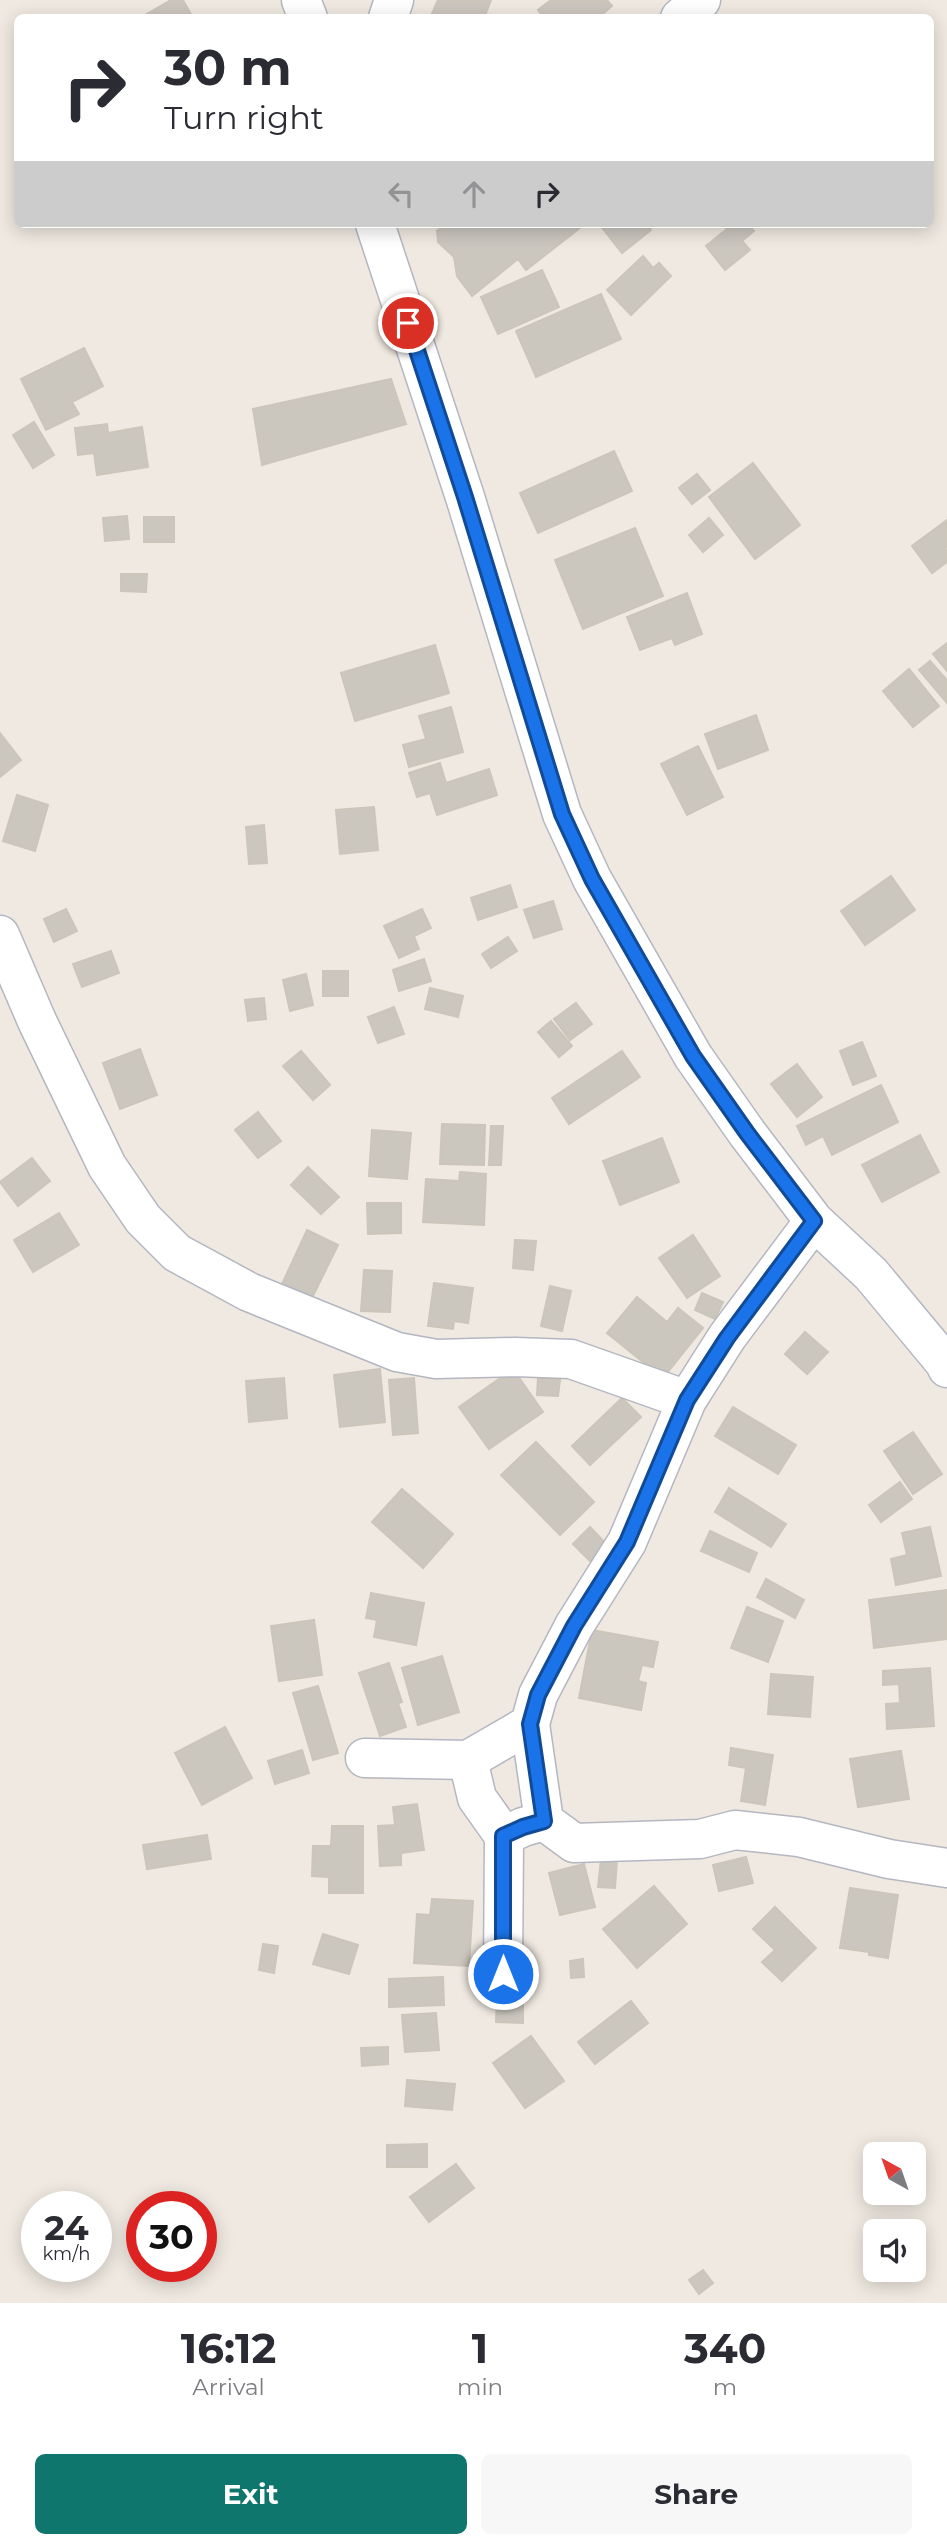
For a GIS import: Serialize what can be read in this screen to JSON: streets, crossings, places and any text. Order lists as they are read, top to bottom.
{
  "north": "top left",
  "page": {
    "turn": ["30 m", "Turn right"],
    "speed": "24 km/h",
    "limit": "30",
    "eta": [
      "16:12",
      "Arrival",
      "1",
      "min",
      "340",
      "m"
    ],
    "buttons": ["Exit", "Share"]
  }
}
